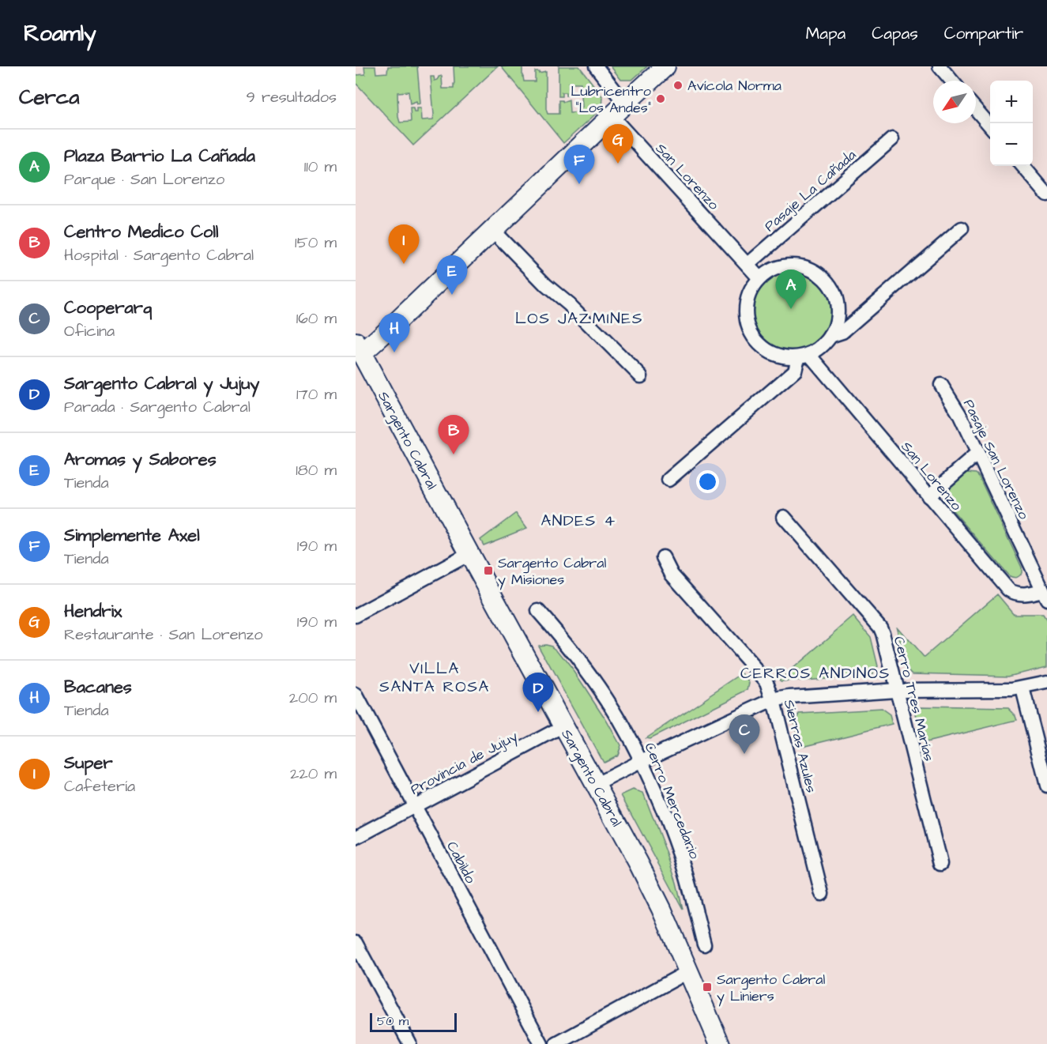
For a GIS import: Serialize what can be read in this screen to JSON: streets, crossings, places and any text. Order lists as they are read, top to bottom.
{
  "streets": {
    "main road": ["Sargento Cabral"],
    "street": [
      "San Lorenzo",
      "Pasaje La Cañada",
      "Pasaje San Lorenzo",
      "Cerro Tres Marías",
      "Sierras Azules",
      "Provincia de Jujuy",
      "Cerro Mercedario",
      "Cabildo"
    ]
  },
  "crossings": [
    ["San Lorenzo", "Pasaje La Cañada"],
    ["San Lorenzo", "Pasaje San Lorenzo"],
    ["Sargento Cabral", "Provincia de Jujuy"],
    ["Provincia de Jujuy", "Cabildo"]
  ],
  "districts": [
    "LOS JAZMINES",
    "ANDES 4",
    "VILLA SANTA ROSA",
    "CERROS ANDINOS"
  ],
  "places": {
    "other": ["Avícola Norma", "Lubricentro \"Los Andes\""],
    "transit": ["Sargento Cabral y Misiones", "Sargento Cabral y Liniers"]
  },
  "scale_bar": "50 m",
  "north": "bottom left",
  "page": {
    "header": "Roamly",
    "nav": ["Mapa", "Capas", "Compartir"],
    "heading": ["Cerca", "9 resultados"],
    "map_buttons": ["+", "−"],
    "pins": [
      "G",
      "F",
      "I",
      "E",
      "A",
      "H",
      "B",
      "D",
      "C"
    ],
    "list": [
      {
        "mark": "A",
        "name": "Plaza Barrio La Cañada",
        "note": "Parque · San Lorenzo",
        "value": "110 m"
      },
      {
        "mark": "B",
        "name": "Centro Medico Coll",
        "note": "Hospital · Sargento Cabral",
        "value": "150 m"
      },
      {
        "mark": "C",
        "name": "Cooperarq",
        "note": "Oficina",
        "value": "160 m"
      },
      {
        "mark": "D",
        "name": "Sargento Cabral y Jujuy",
        "note": "Parada · Sargento Cabral",
        "value": "170 m"
      },
      {
        "mark": "E",
        "name": "Aromas y Sabores",
        "note": "Tienda",
        "value": "180 m"
      },
      {
        "mark": "F",
        "name": "Simplemente Axel",
        "note": "Tienda",
        "value": "190 m"
      },
      {
        "mark": "G",
        "name": "Hendrix",
        "note": "Restaurante · San Lorenzo",
        "value": "190 m"
      },
      {
        "mark": "H",
        "name": "Bacanes",
        "note": "Tienda",
        "value": "200 m"
      },
      {
        "mark": "I",
        "name": "Super",
        "note": "Cafetería",
        "value": "220 m"
      }
    ],
    "scale": "50 m"
  }
}
